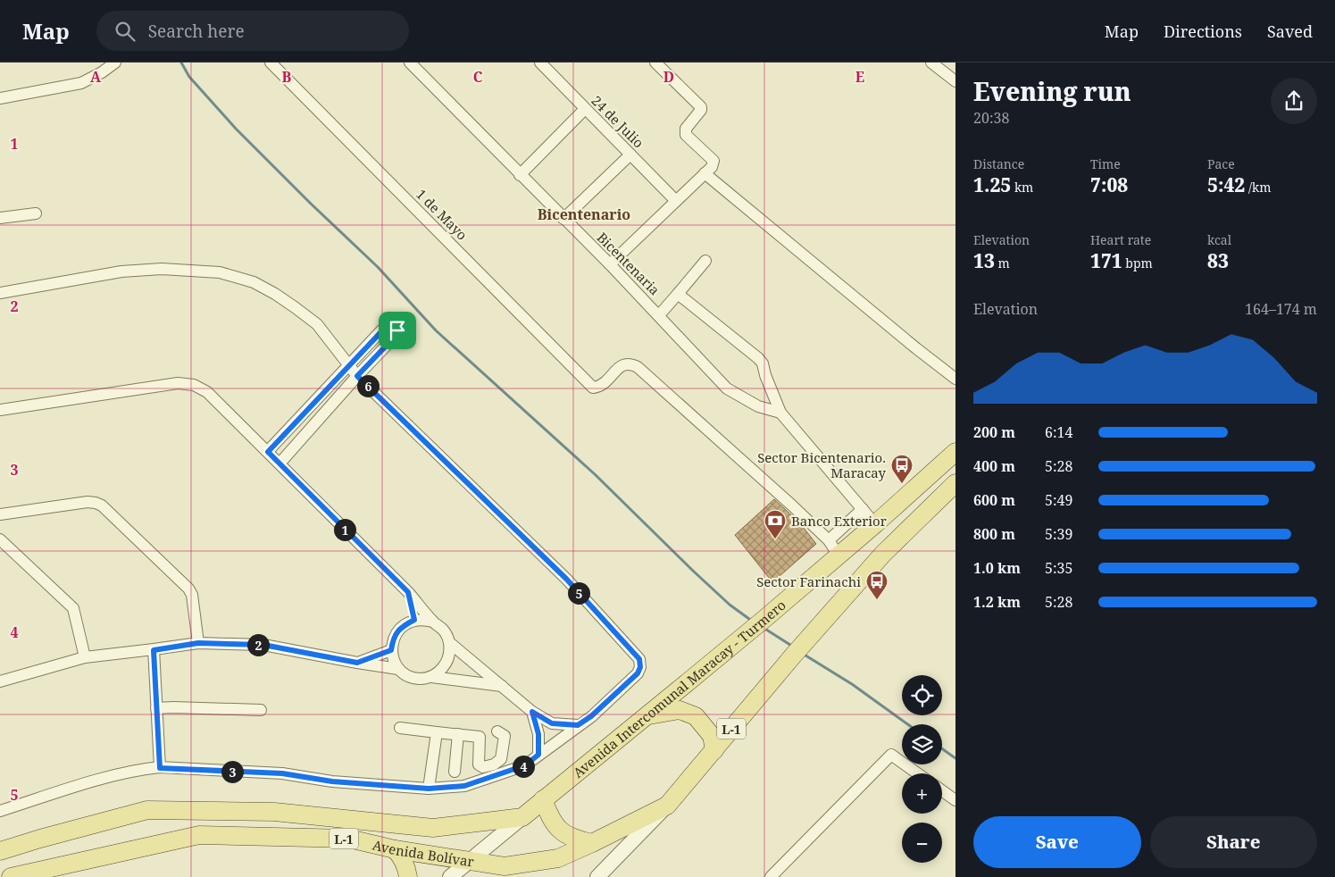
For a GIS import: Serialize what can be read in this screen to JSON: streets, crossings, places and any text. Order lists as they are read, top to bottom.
{
  "streets": {
    "main road": ["Avenida Intercomunal Maracay - Turmero", "L-1", "Avenida Bolívar"],
    "street": ["24 de Julio", "1 de Mayo", "Bicentenaria"]
  },
  "crossings": [
    ["1 de Mayo", "Avenida Intercomunal Maracay - Turmero"],
    ["Avenida Intercomunal Maracay - Turmero", "Avenida Bolívar"],
    ["L-1", "Avenida Bolívar"]
  ],
  "districts": ["Bicentenario"],
  "places": {
    "bus stop": ["Sector Bicentenario. Maracay", "Sector Farinachi"],
    "bank": ["Banco Exterior"]
  },
  "page": {
    "header": "Map",
    "search": "Search here",
    "nav": ["Map", "Directions", "Saved"],
    "heading": ["Evening run", "20:38"],
    "stats": [
      ["Distance", "1.25 km"],
      ["Time", "7:08"],
      ["Pace", "5:42 /km"],
      ["Elevation", "13 m"],
      ["Heart rate", "171 bpm"],
      ["kcal", "83"]
    ],
    "chart": ["Elevation", "164–174 m"],
    "pins": [
      "6",
      "1",
      "5",
      "2",
      "4",
      "3"
    ],
    "list": [
      {
        "name": "200 m",
        "note": "6:14"
      },
      {
        "name": "400 m",
        "note": "5:28"
      },
      {
        "name": "600 m",
        "note": "5:49"
      },
      {
        "name": "800 m",
        "note": "5:39"
      },
      {
        "name": "1.0 km",
        "note": "5:35"
      },
      {
        "name": "1.2 km",
        "note": "5:28"
      }
    ],
    "map_buttons": ["+", "−"],
    "buttons": ["Save", "Share"]
  },
  "grid": {
    "columns": [
      "A",
      "B",
      "C",
      "D",
      "E"
    ],
    "rows": [
      "1",
      "2",
      "3",
      "4",
      "5"
    ]
  }
}
